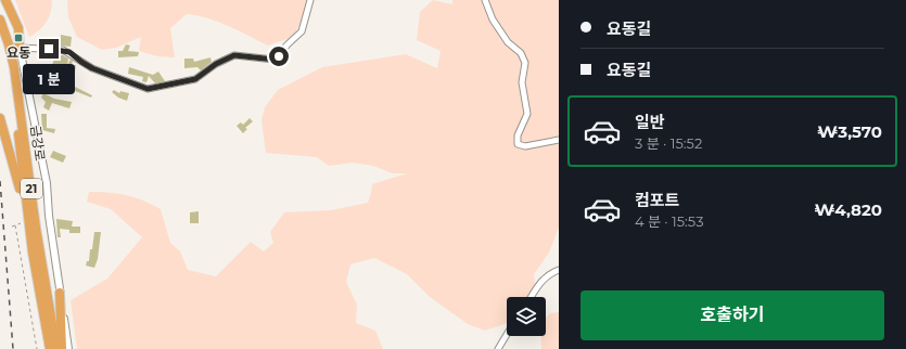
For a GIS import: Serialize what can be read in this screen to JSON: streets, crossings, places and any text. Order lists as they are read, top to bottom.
{
  "streets": {
    "highway": ["금강로", "21"]
  },
  "places": {
    "transit": ["요동"]
  },
  "page": {
    "banner": ["요동길", "요동길"],
    "bubble": "1 분",
    "list": [
      {
        "name": "일반",
        "note": "3 분 · 15:52",
        "value": "₩3,570"
      },
      {
        "name": "컴포트",
        "note": "4 분 · 15:53",
        "value": "₩4,820"
      }
    ],
    "buttons": "호출하기"
  }
}
